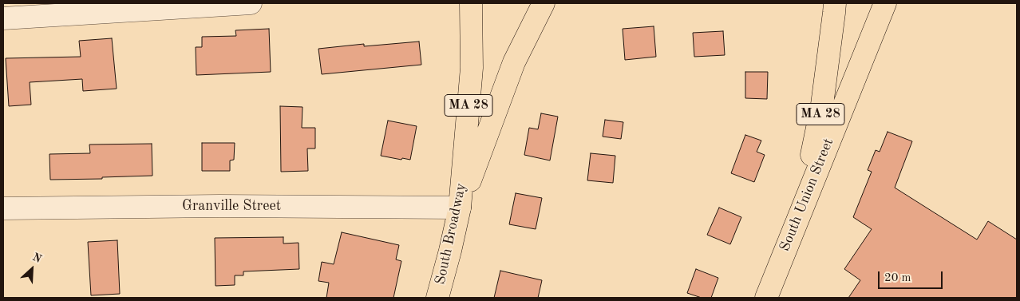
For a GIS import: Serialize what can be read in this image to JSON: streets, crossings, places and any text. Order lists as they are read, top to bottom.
{
  "streets": {
    "main road": ["MA 28", "South Union Street", "South Broadway"],
    "street": ["Granville Street"]
  },
  "crossings": [
    ["MA 28", "South Union Street"],
    ["Granville Street", "South Broadway"]
  ],
  "scale_bar": "20 m",
  "north": "top right"
}
